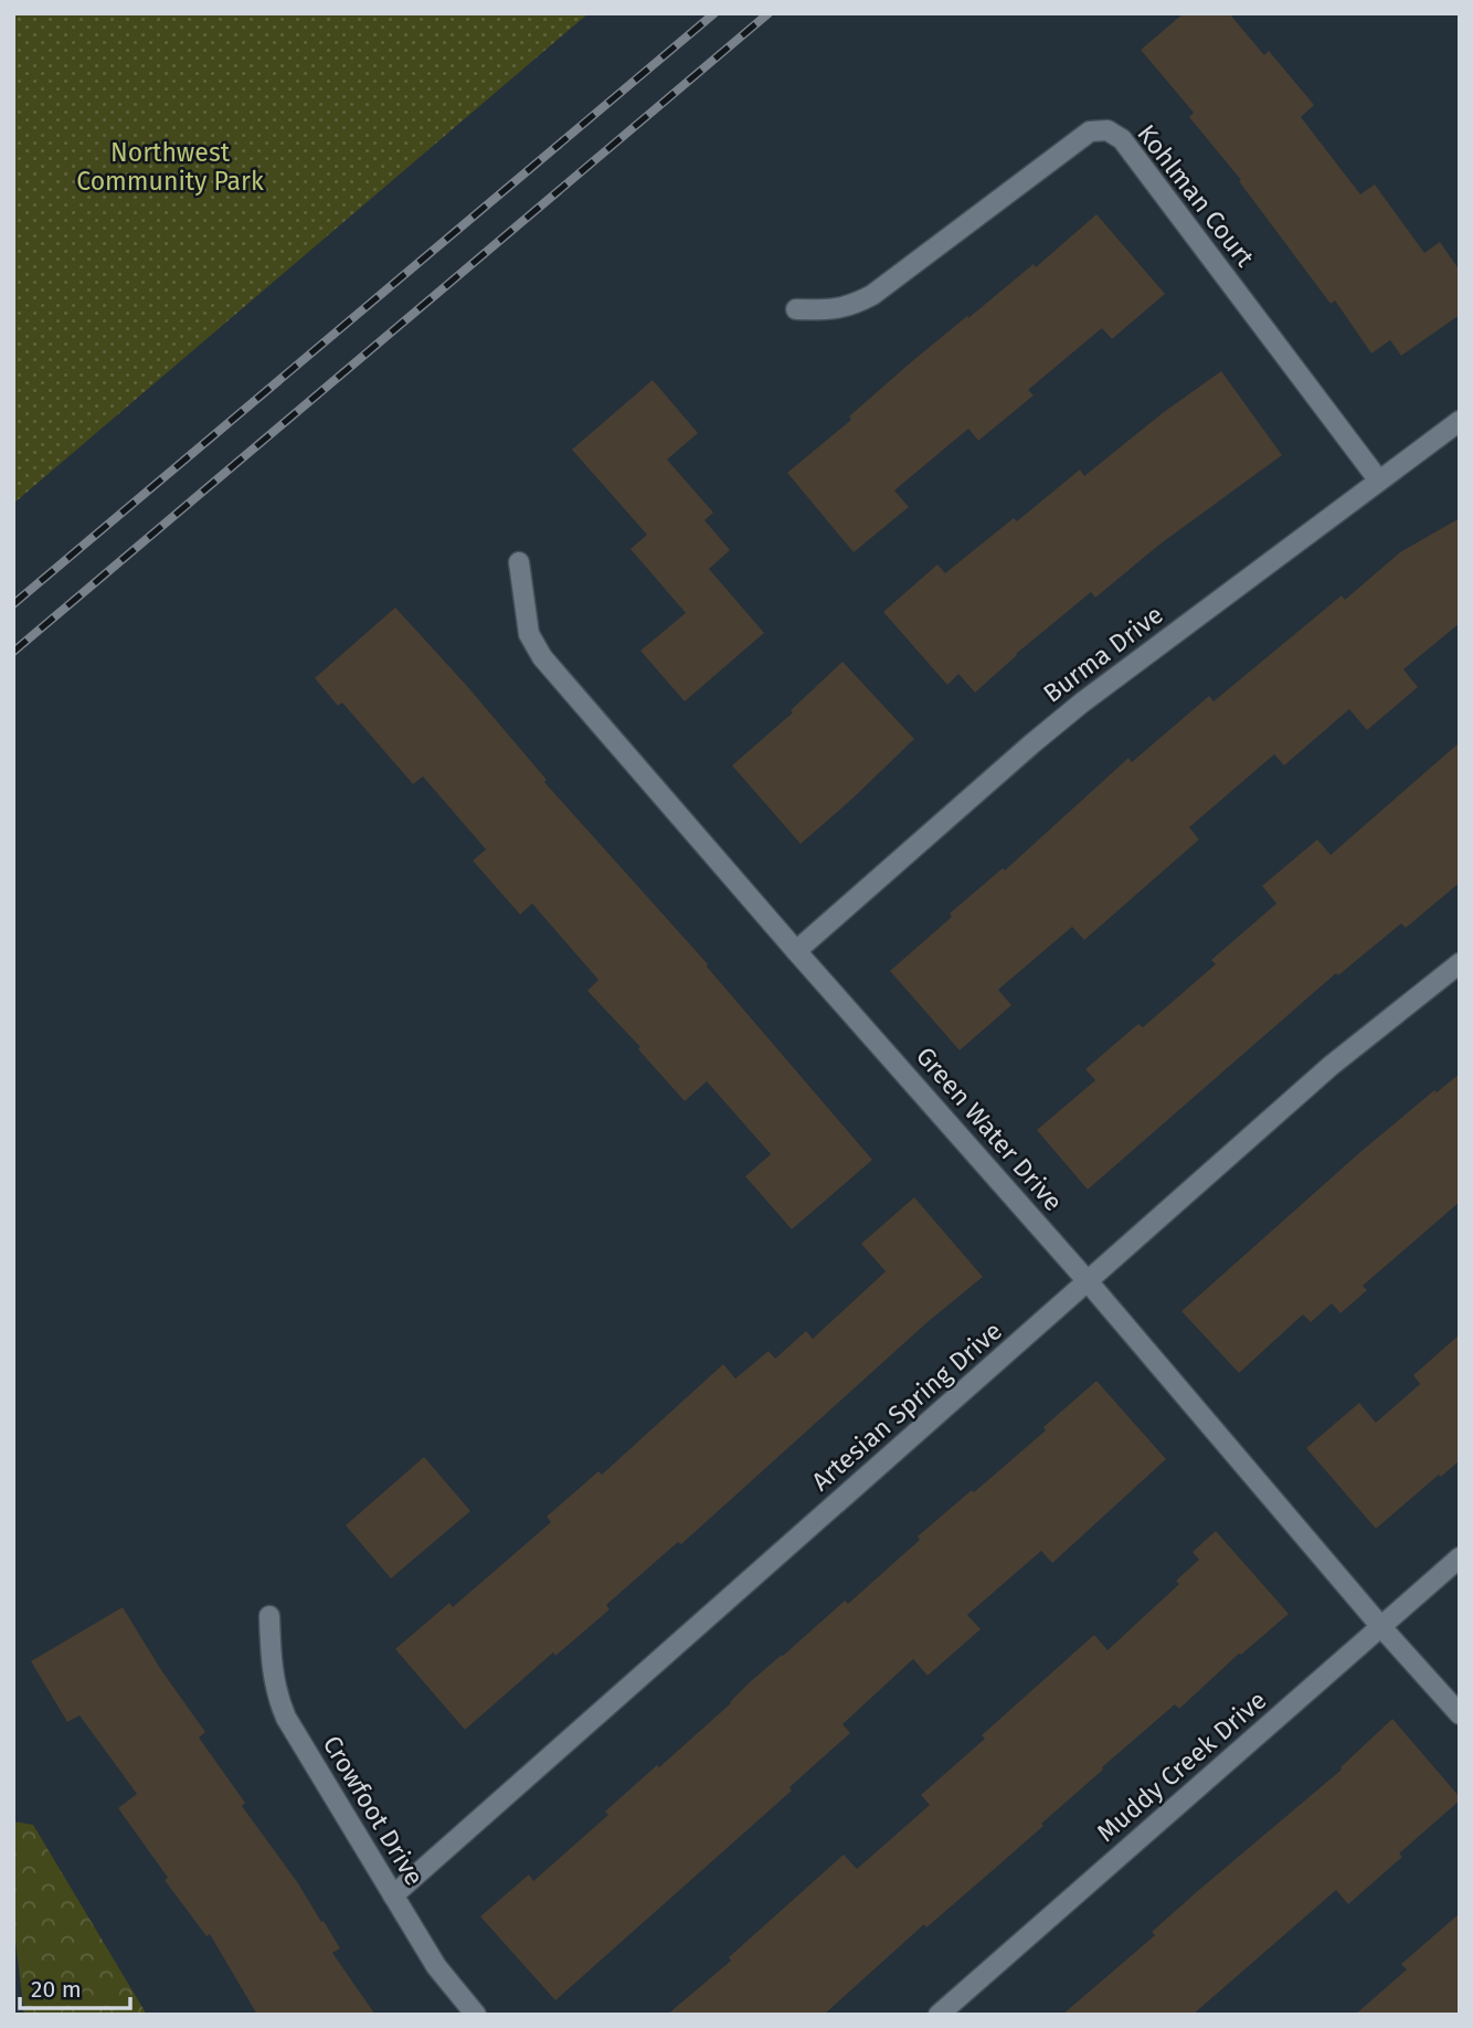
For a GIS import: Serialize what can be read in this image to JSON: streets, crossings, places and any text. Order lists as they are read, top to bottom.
{
  "streets": {
    "street": [
      "Kohlman Court",
      "Burma Drive",
      "Green Water Drive",
      "Artesian Spring Drive",
      "Muddy Creek Drive",
      "Crowfoot Drive"
    ]
  },
  "crossings": [
    ["Kohlman Court", "Burma Drive"],
    ["Burma Drive", "Green Water Drive"],
    ["Green Water Drive", "Artesian Spring Drive"],
    ["Green Water Drive", "Muddy Creek Drive"],
    ["Artesian Spring Drive", "Crowfoot Drive"]
  ],
  "parks": ["Northwest Community Park"],
  "scale_bar": "20 m"
}
